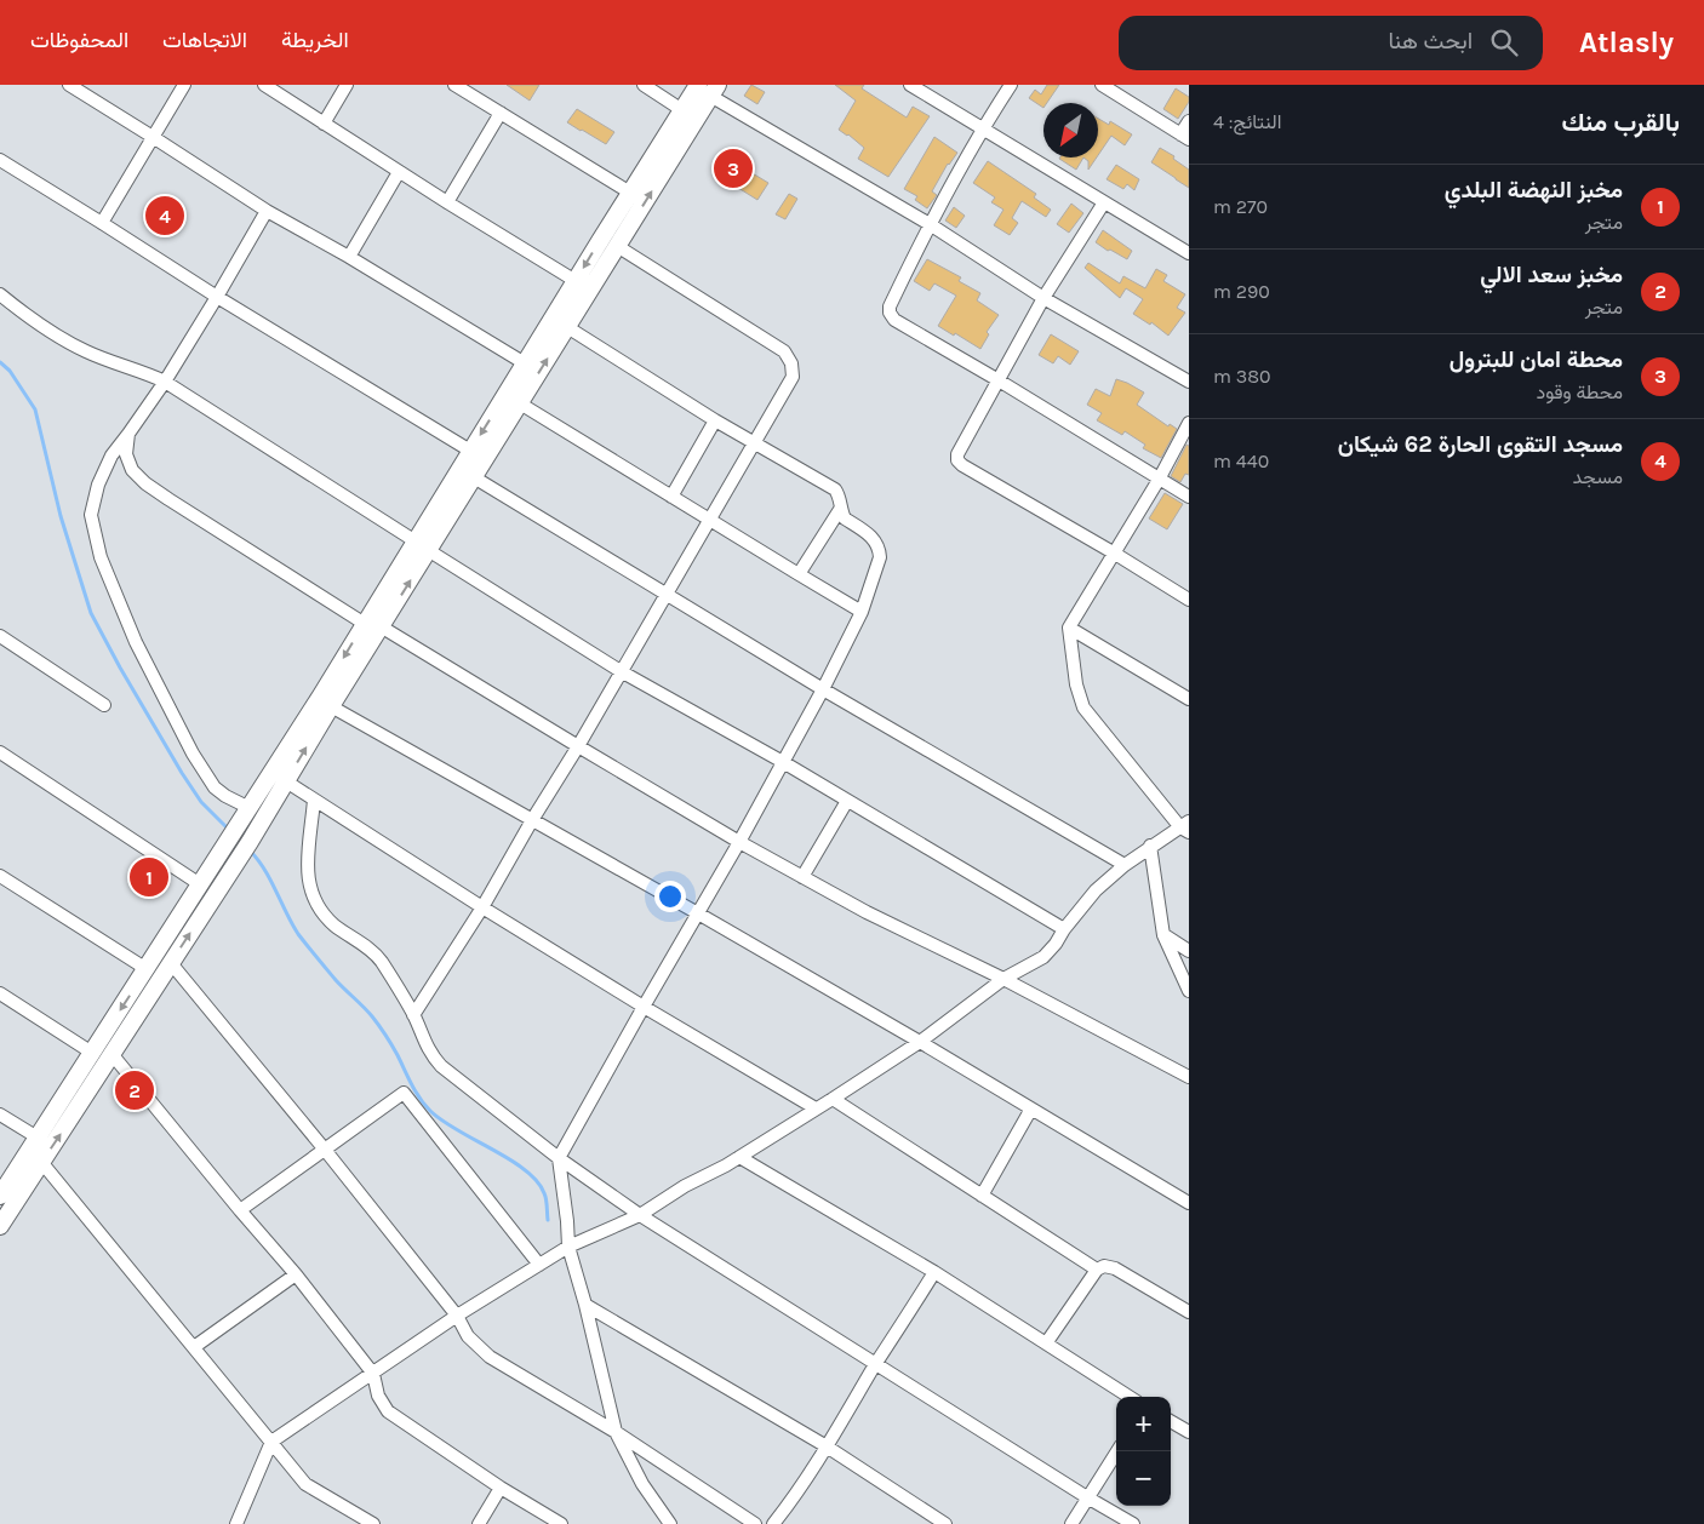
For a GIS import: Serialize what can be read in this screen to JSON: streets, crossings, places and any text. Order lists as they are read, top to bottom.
{
  "north": "bottom left",
  "page": {
    "header": "Atlasly",
    "search": "ابحث هنا",
    "nav": ["الخريطة", "الاتجاهات", "المحفوظات"],
    "heading": ["بالقرب منك", "النتائج: 4"],
    "pins": [
      "3",
      "4",
      "1",
      "2"
    ],
    "list": [
      {
        "mark": "1",
        "name": "مخبز النهضة البلدي",
        "note": "متجر",
        "value": "270 m"
      },
      {
        "mark": "2",
        "name": "مخبز سعد الالي",
        "note": "متجر",
        "value": "290 m"
      },
      {
        "mark": "3",
        "name": "محطة امان للبترول",
        "note": "محطة وقود",
        "value": "380 m"
      },
      {
        "mark": "4",
        "name": "مسجد التقوى الحارة 62 شيكان",
        "note": "مسجد",
        "value": "440 m"
      }
    ],
    "map_buttons": ["+", "−"]
  }
}
